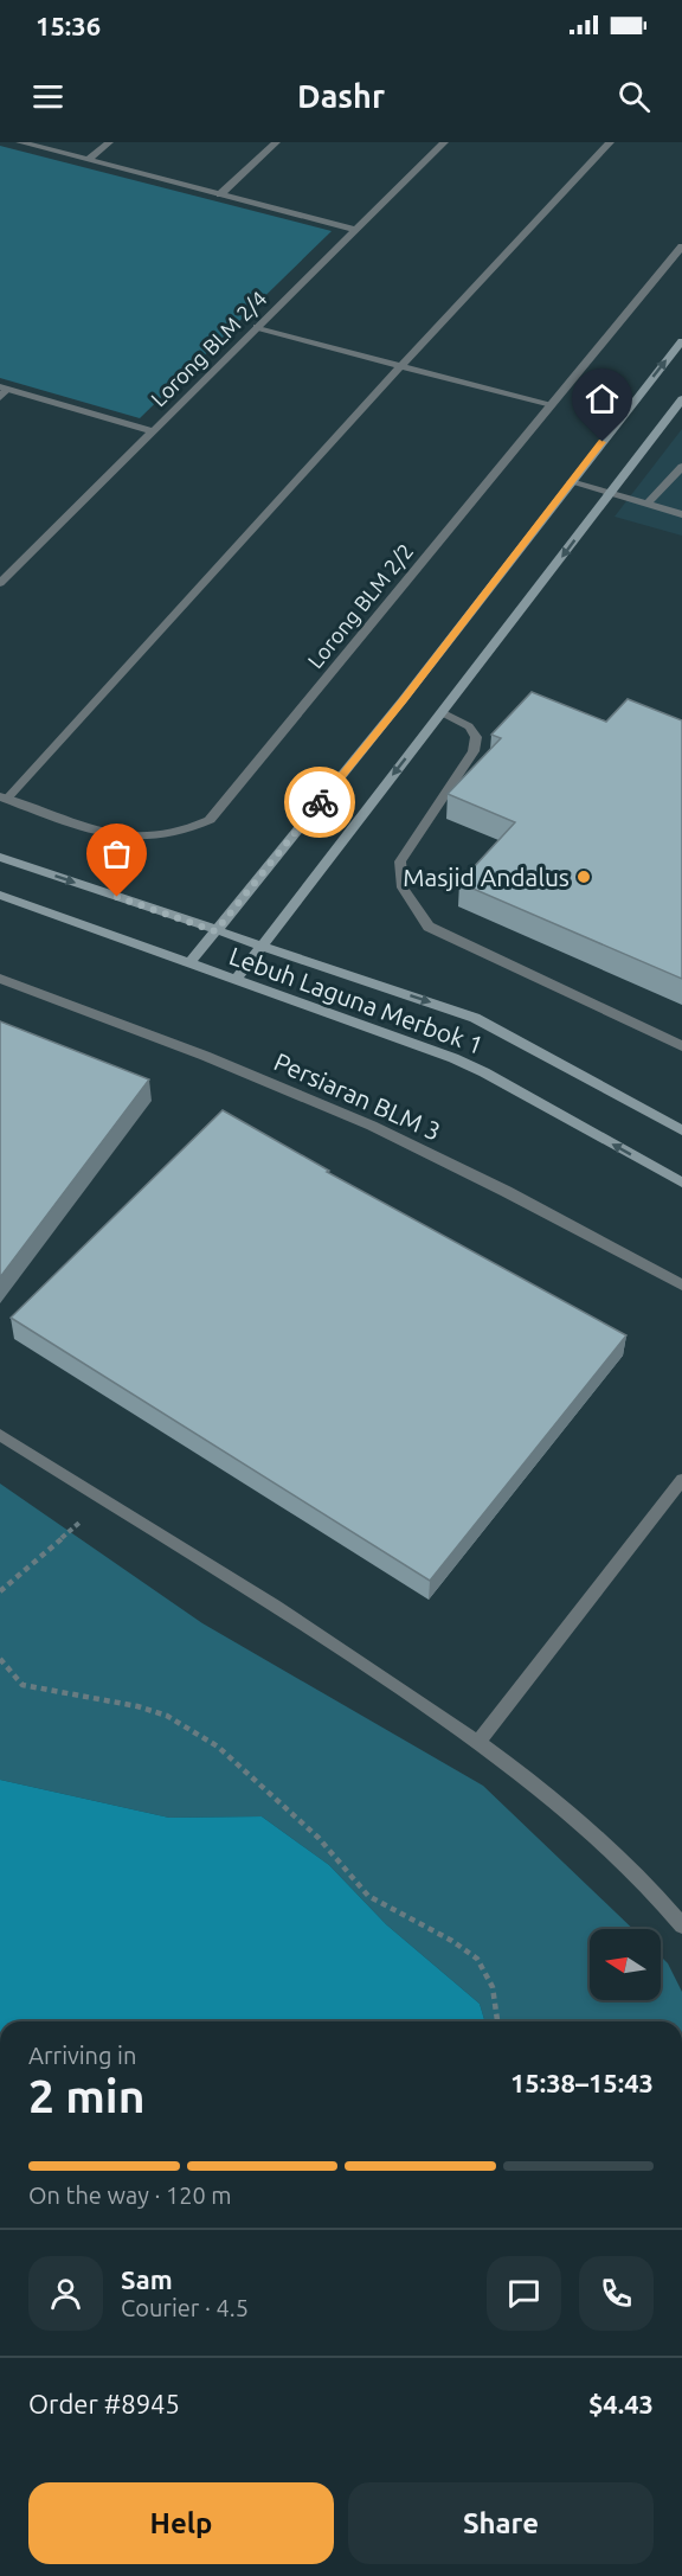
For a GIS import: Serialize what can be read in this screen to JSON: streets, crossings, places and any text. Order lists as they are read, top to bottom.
{
  "streets": {
    "street": [
      "Lorong BLM 2/4",
      "Lorong BLM 2/2",
      "Lebuh Laguna Merbok 1",
      "Persiaran BLM 3"
    ]
  },
  "places": ["Masjid Andalus"],
  "north": "left",
  "page": {
    "status": "15:36",
    "header": "Dashr",
    "heading": ["2 min", "Arriving in", "15:38–15:43"],
    "panel": [
      "Sam",
      "Courier · 4.5",
      "Order #8945",
      "$4.43"
    ],
    "bar": "On the way · 120 m",
    "buttons": ["Help", "Share"]
  }
}
